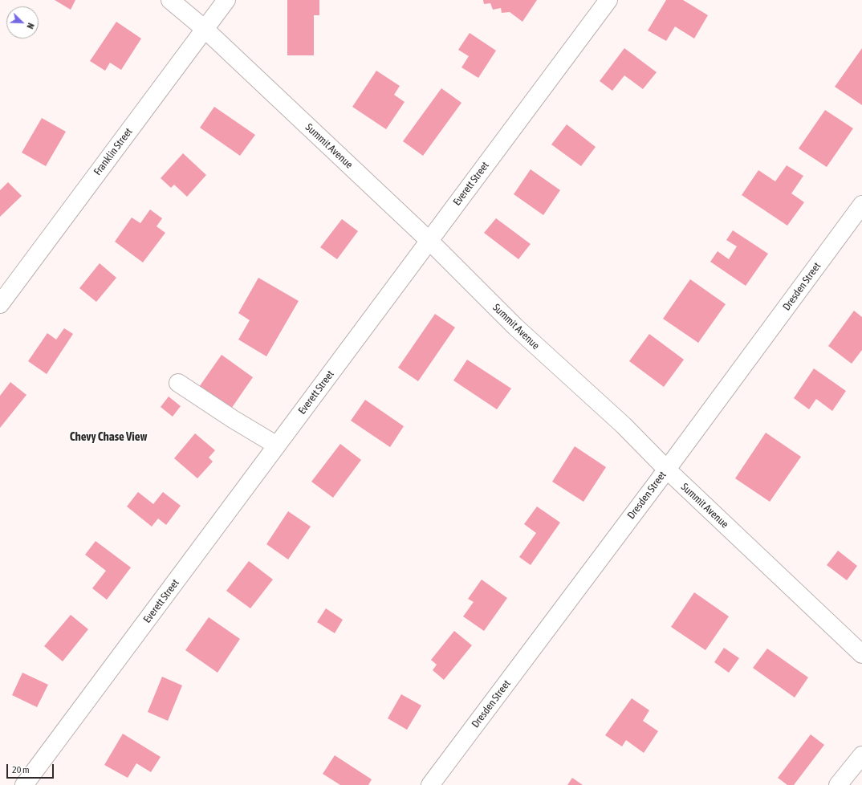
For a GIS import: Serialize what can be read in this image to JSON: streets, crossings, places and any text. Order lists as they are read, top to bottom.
{
  "streets": {
    "street": [
      "Summit Avenue",
      "Franklin Street",
      "Everett Street",
      "Dresden Street"
    ]
  },
  "crossings": [
    ["Summit Avenue", "Franklin Street"],
    ["Summit Avenue", "Everett Street"],
    ["Summit Avenue", "Dresden Street"]
  ],
  "districts": ["Chevy Chase View"],
  "scale_bar": "20 m",
  "north": "bottom right"
}
